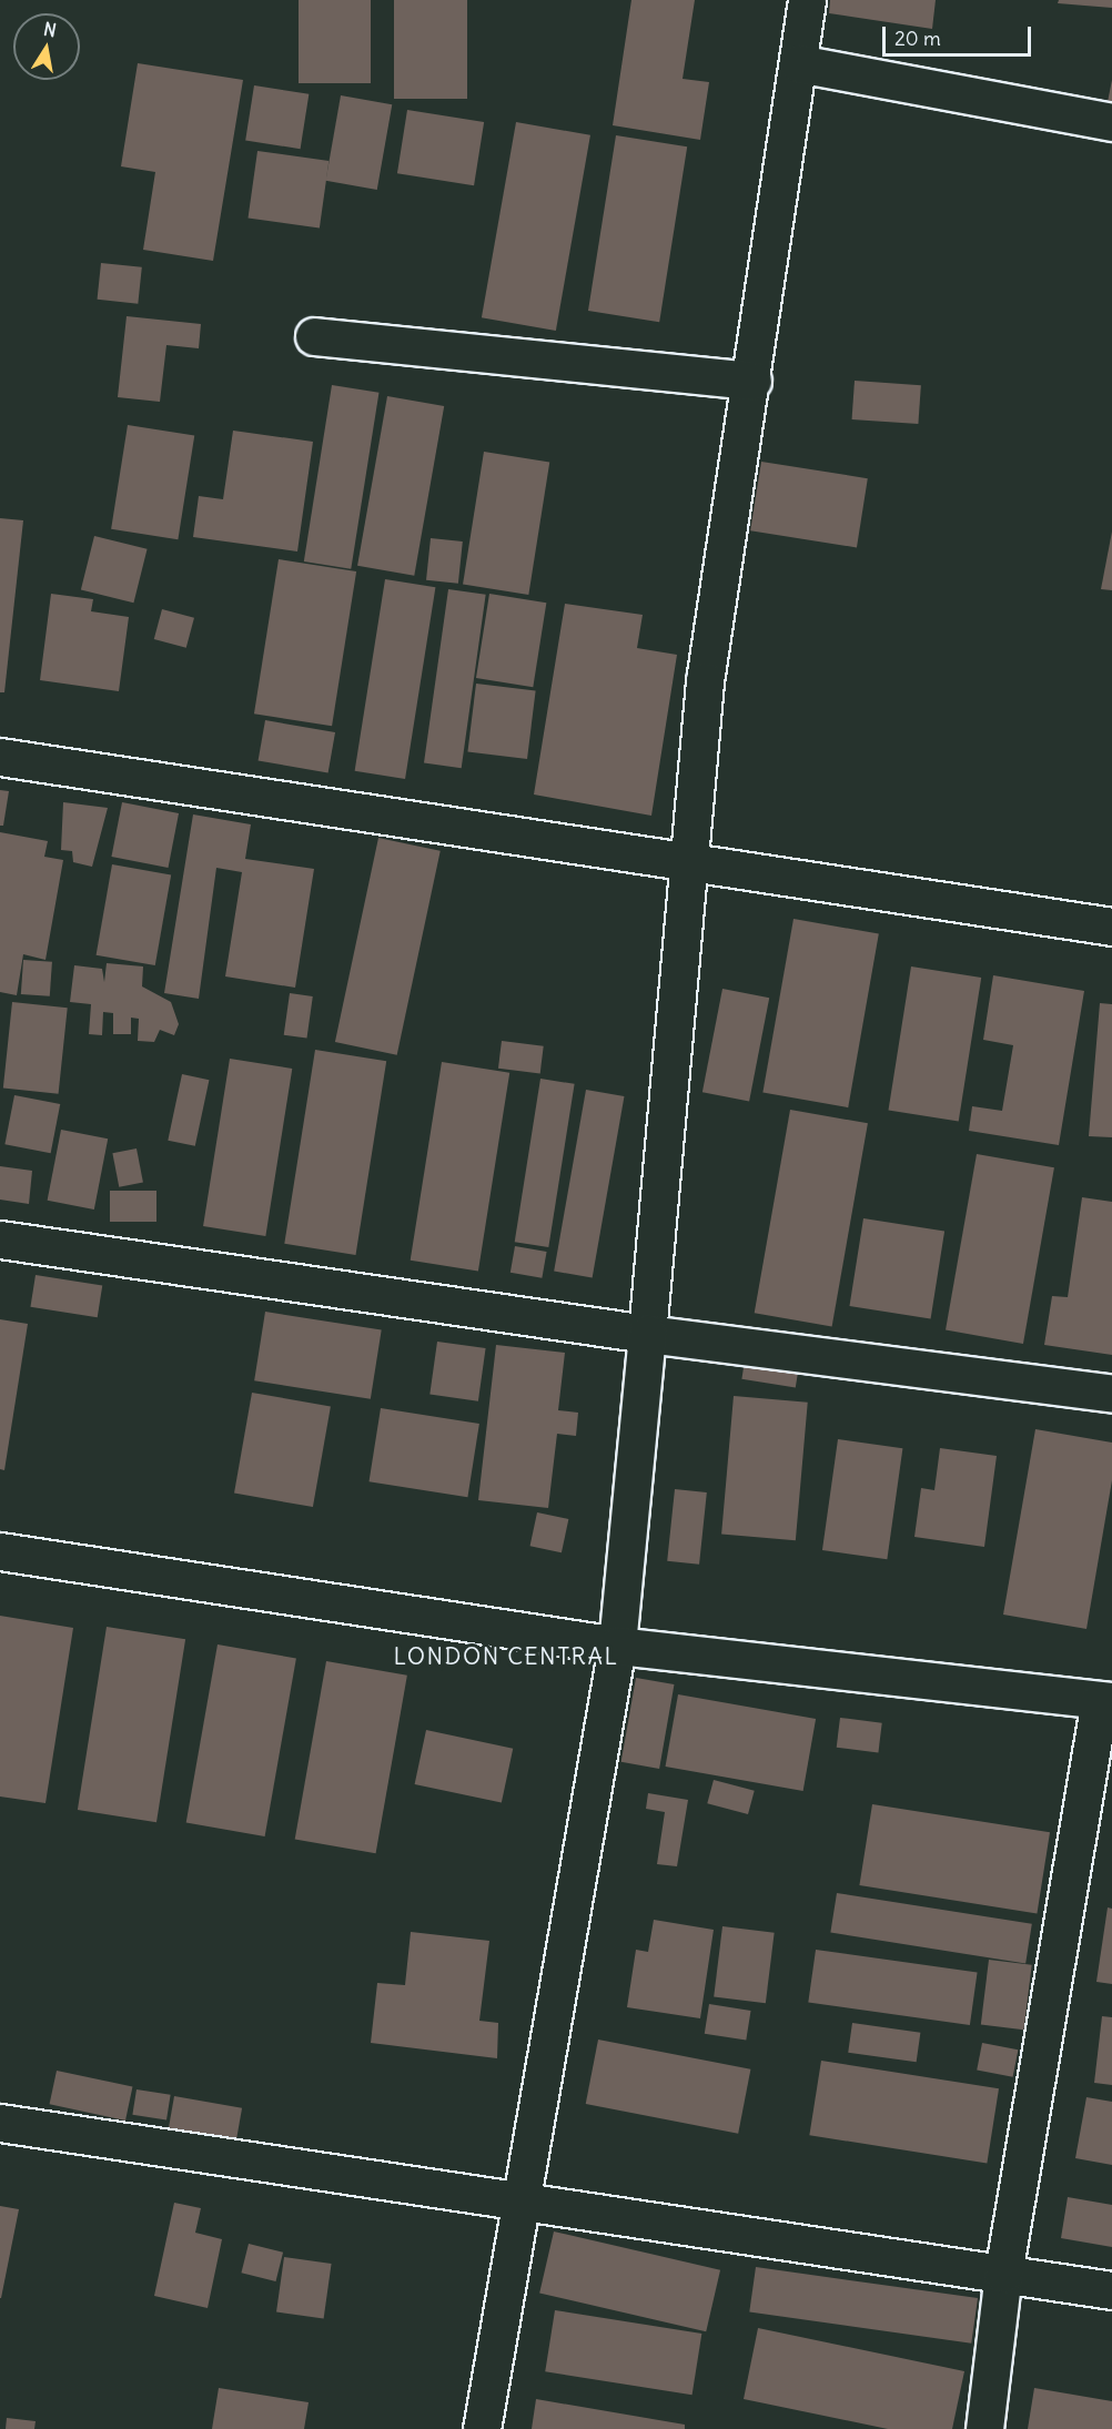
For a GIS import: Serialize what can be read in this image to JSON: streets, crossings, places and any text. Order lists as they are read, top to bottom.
{
  "districts": ["LONDON CENTRAL"],
  "scale_bar": "20 m",
  "north": "top"
}
